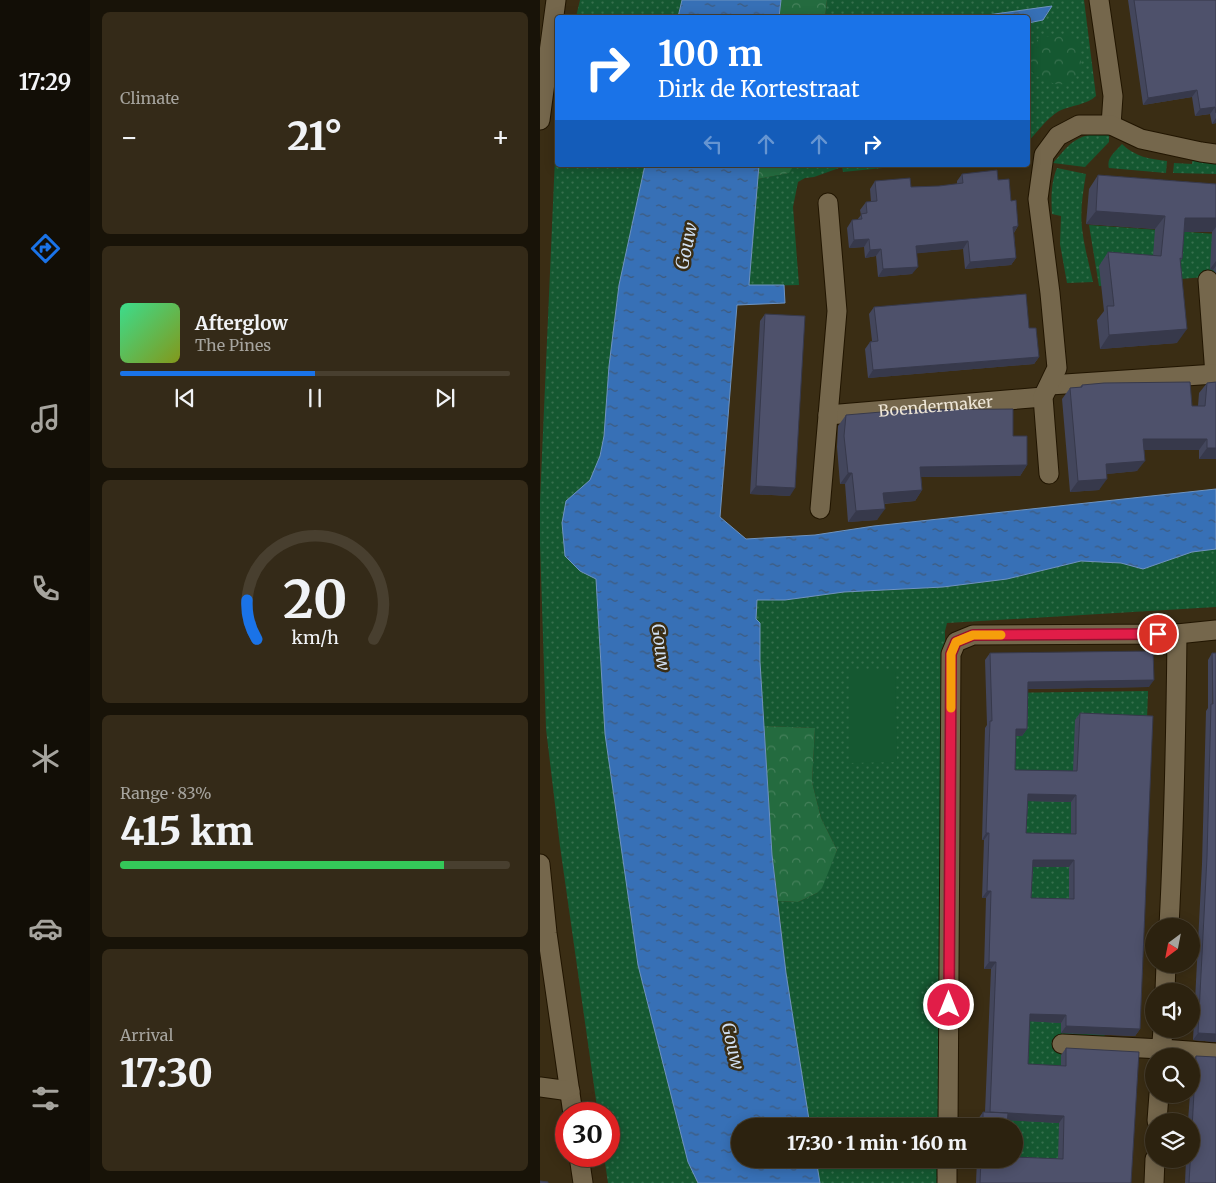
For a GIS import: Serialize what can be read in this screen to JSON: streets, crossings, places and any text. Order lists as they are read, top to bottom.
{
  "streets": {
    "street": ["Boendermaker"]
  },
  "water": ["Gouw"],
  "north": "bottom left",
  "page": {
    "tabs": "17:29",
    "tile": [
      "Climate",
      ["Range · 83%", "415 km"],
      ["Arrival", "17:30"]
    ],
    "turn": ["100 m", "Dirk de Kortestraat"],
    "heat": ["−", "21°", "+"],
    "song": ["Afterglow", "The Pines"],
    "limit": "30",
    "trip": "17:30 · 1 min · 160 m",
    "gauge": ["20", "km/h"]
  }
}
